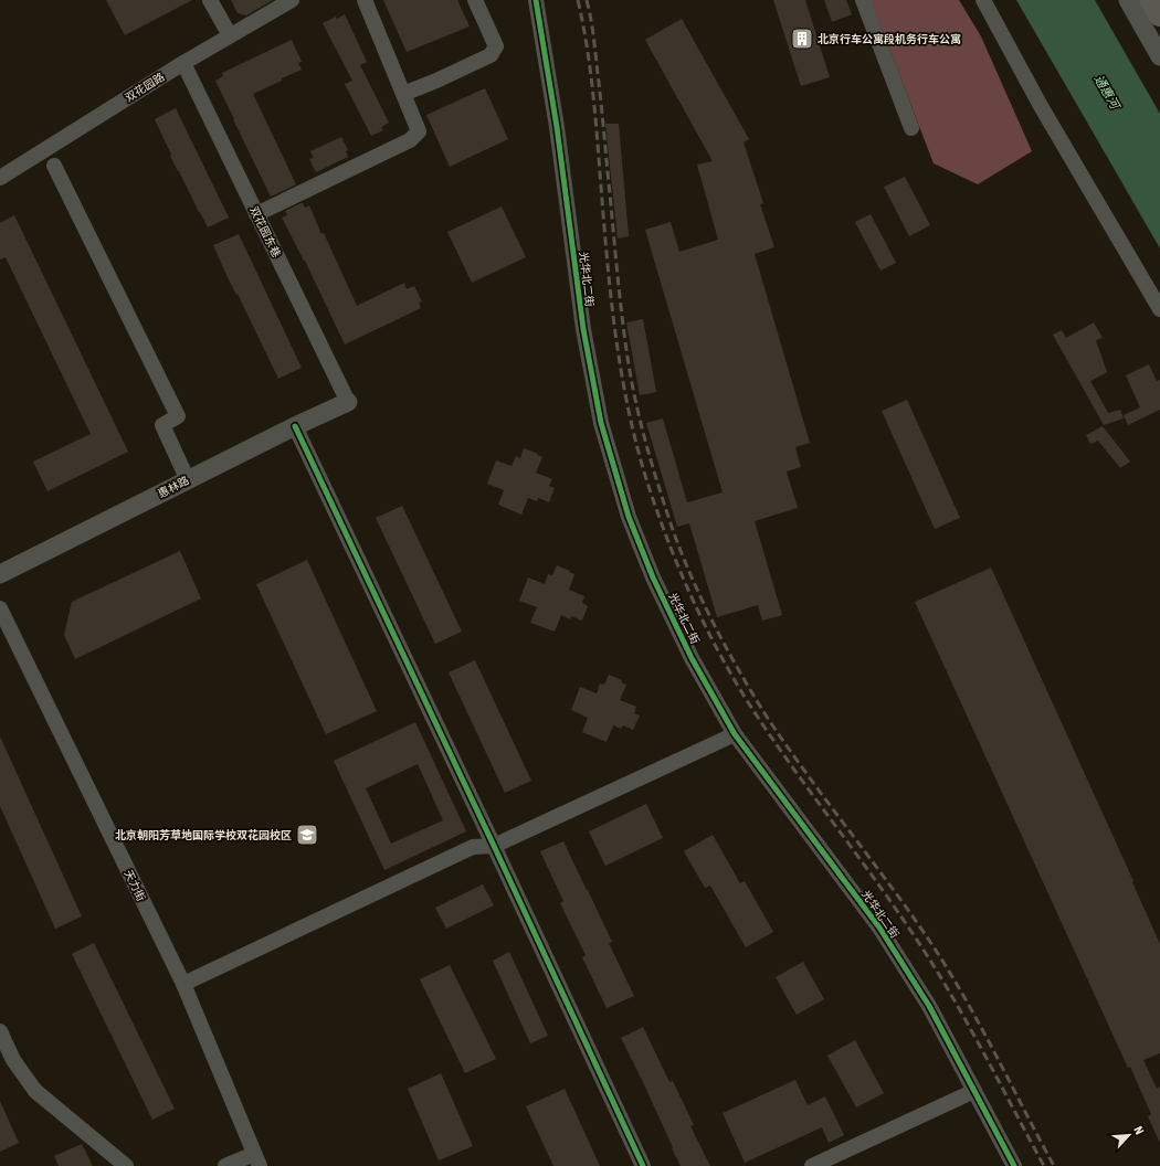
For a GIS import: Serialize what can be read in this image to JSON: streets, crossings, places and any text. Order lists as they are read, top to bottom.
{
  "streets": {
    "street": [
      "双花园路",
      "双花园东巷",
      "光华北二街",
      "惠林路",
      "天力街"
    ]
  },
  "crossings": [
    ["双花园路", "双花园东巷"],
    ["双花园东巷", "惠林路"]
  ],
  "water": ["通惠河"],
  "places": {
    "building": ["北京行车公寓段机务行车公寓"],
    "school or university": ["北京朝阳芳草地国际学校双花园校区"]
  },
  "north": "top right"
}
